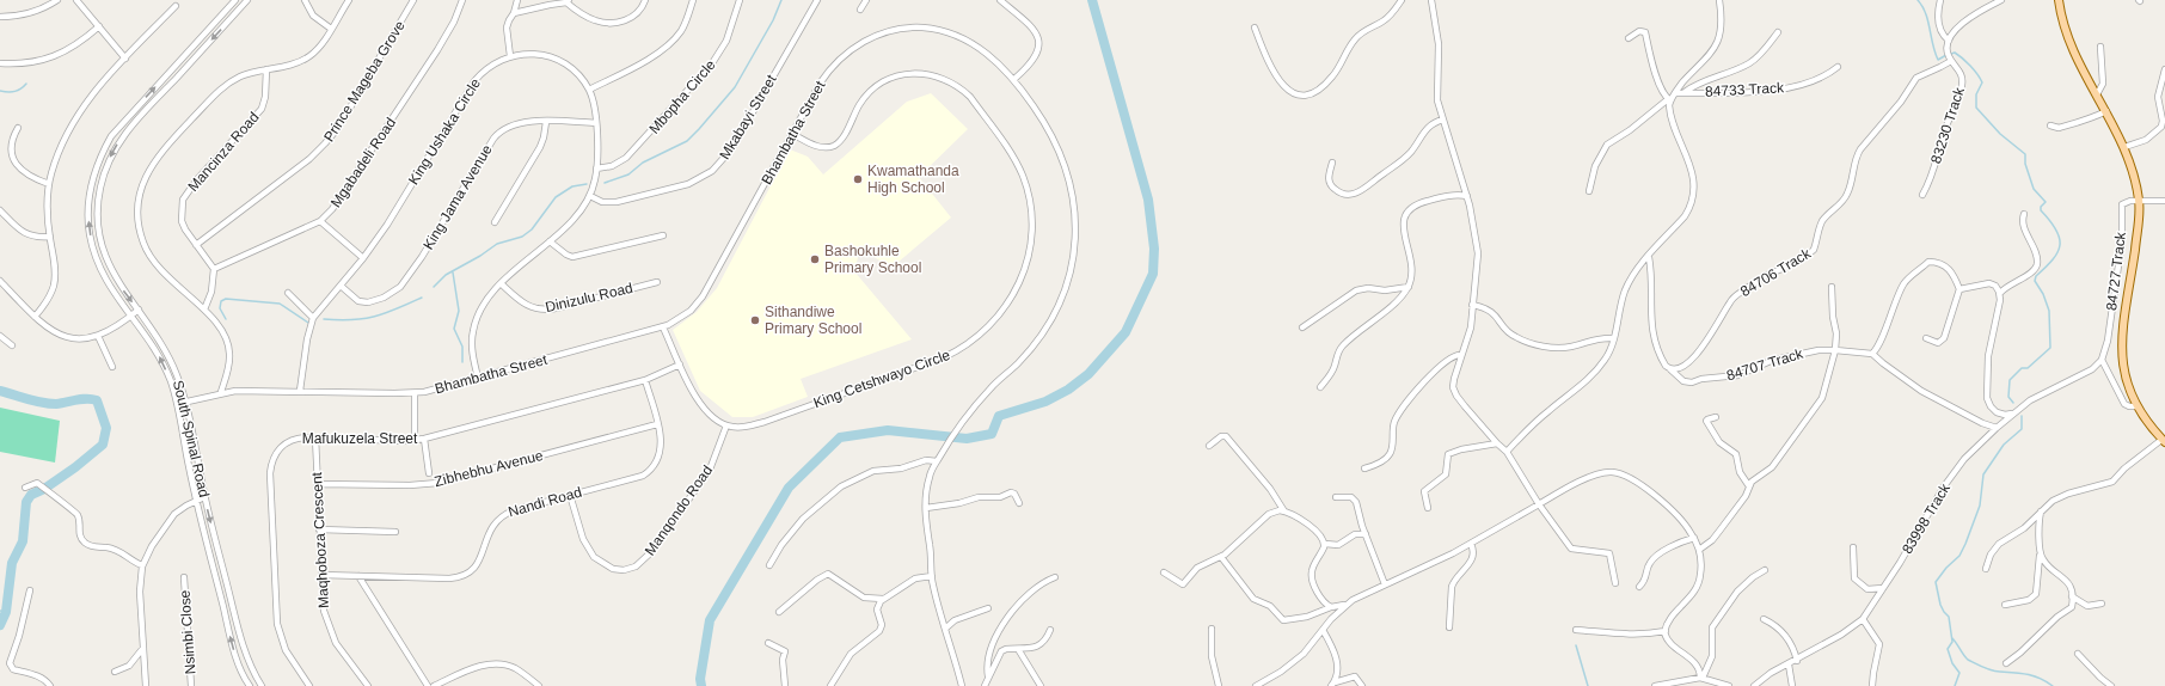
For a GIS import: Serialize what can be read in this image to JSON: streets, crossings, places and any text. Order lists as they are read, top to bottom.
{
  "streets": {
    "street": [
      "Prince Mageba Grove",
      "84733 Track",
      "Mbopha Circle",
      "Mkabayi Street",
      "83230 Track",
      "King Ushaka Circle",
      "Bhambatha Street",
      "Mancinza Road",
      "Mgabadeli Road",
      "King Jama Avenue",
      "84727 Track",
      "84706 Track",
      "Dinizulu Road",
      "84707 Track",
      "King Cetshwayo Circle",
      "South Spinal Road",
      "Mafukuzela Street",
      "Zibhebhu Avenue",
      "Nandi Road",
      "Manqondo Road",
      "83998 Track",
      "Maqhoboza Crescent",
      "Nsimbi Close"
    ]
  },
  "crossings": [
    ["Prince Mageba Grove", "Mancinza Road"],
    ["Mbopha Circle", "King Ushaka Circle"],
    ["Mkabayi Street", "King Ushaka Circle"],
    ["83230 Track", "84706 Track"],
    ["King Ushaka Circle", "Bhambatha Street"],
    ["King Ushaka Circle", "King Jama Avenue"],
    ["King Ushaka Circle", "Dinizulu Road"],
    ["Bhambatha Street", "King Cetshwayo Circle"],
    ["Bhambatha Street", "South Spinal Road"],
    ["Mancinza Road", "Mgabadeli Road"],
    ["84727 Track", "83998 Track"],
    ["84706 Track", "84707 Track"],
    ["King Cetshwayo Circle", "Manqondo Road"],
    ["Mafukuzela Street", "Nandi Road"],
    ["Mafukuzela Street", "Maqhoboza Crescent"],
    ["Zibhebhu Avenue", "Nandi Road"],
    ["Zibhebhu Avenue", "Maqhoboza Crescent"],
    ["Nandi Road", "Manqondo Road"],
    ["Nandi Road", "Maqhoboza Crescent"]
  ],
  "places": ["Kwamathanda High School", "Bashokuhle Primary School", "Sithandiwe Primary School"]
}
